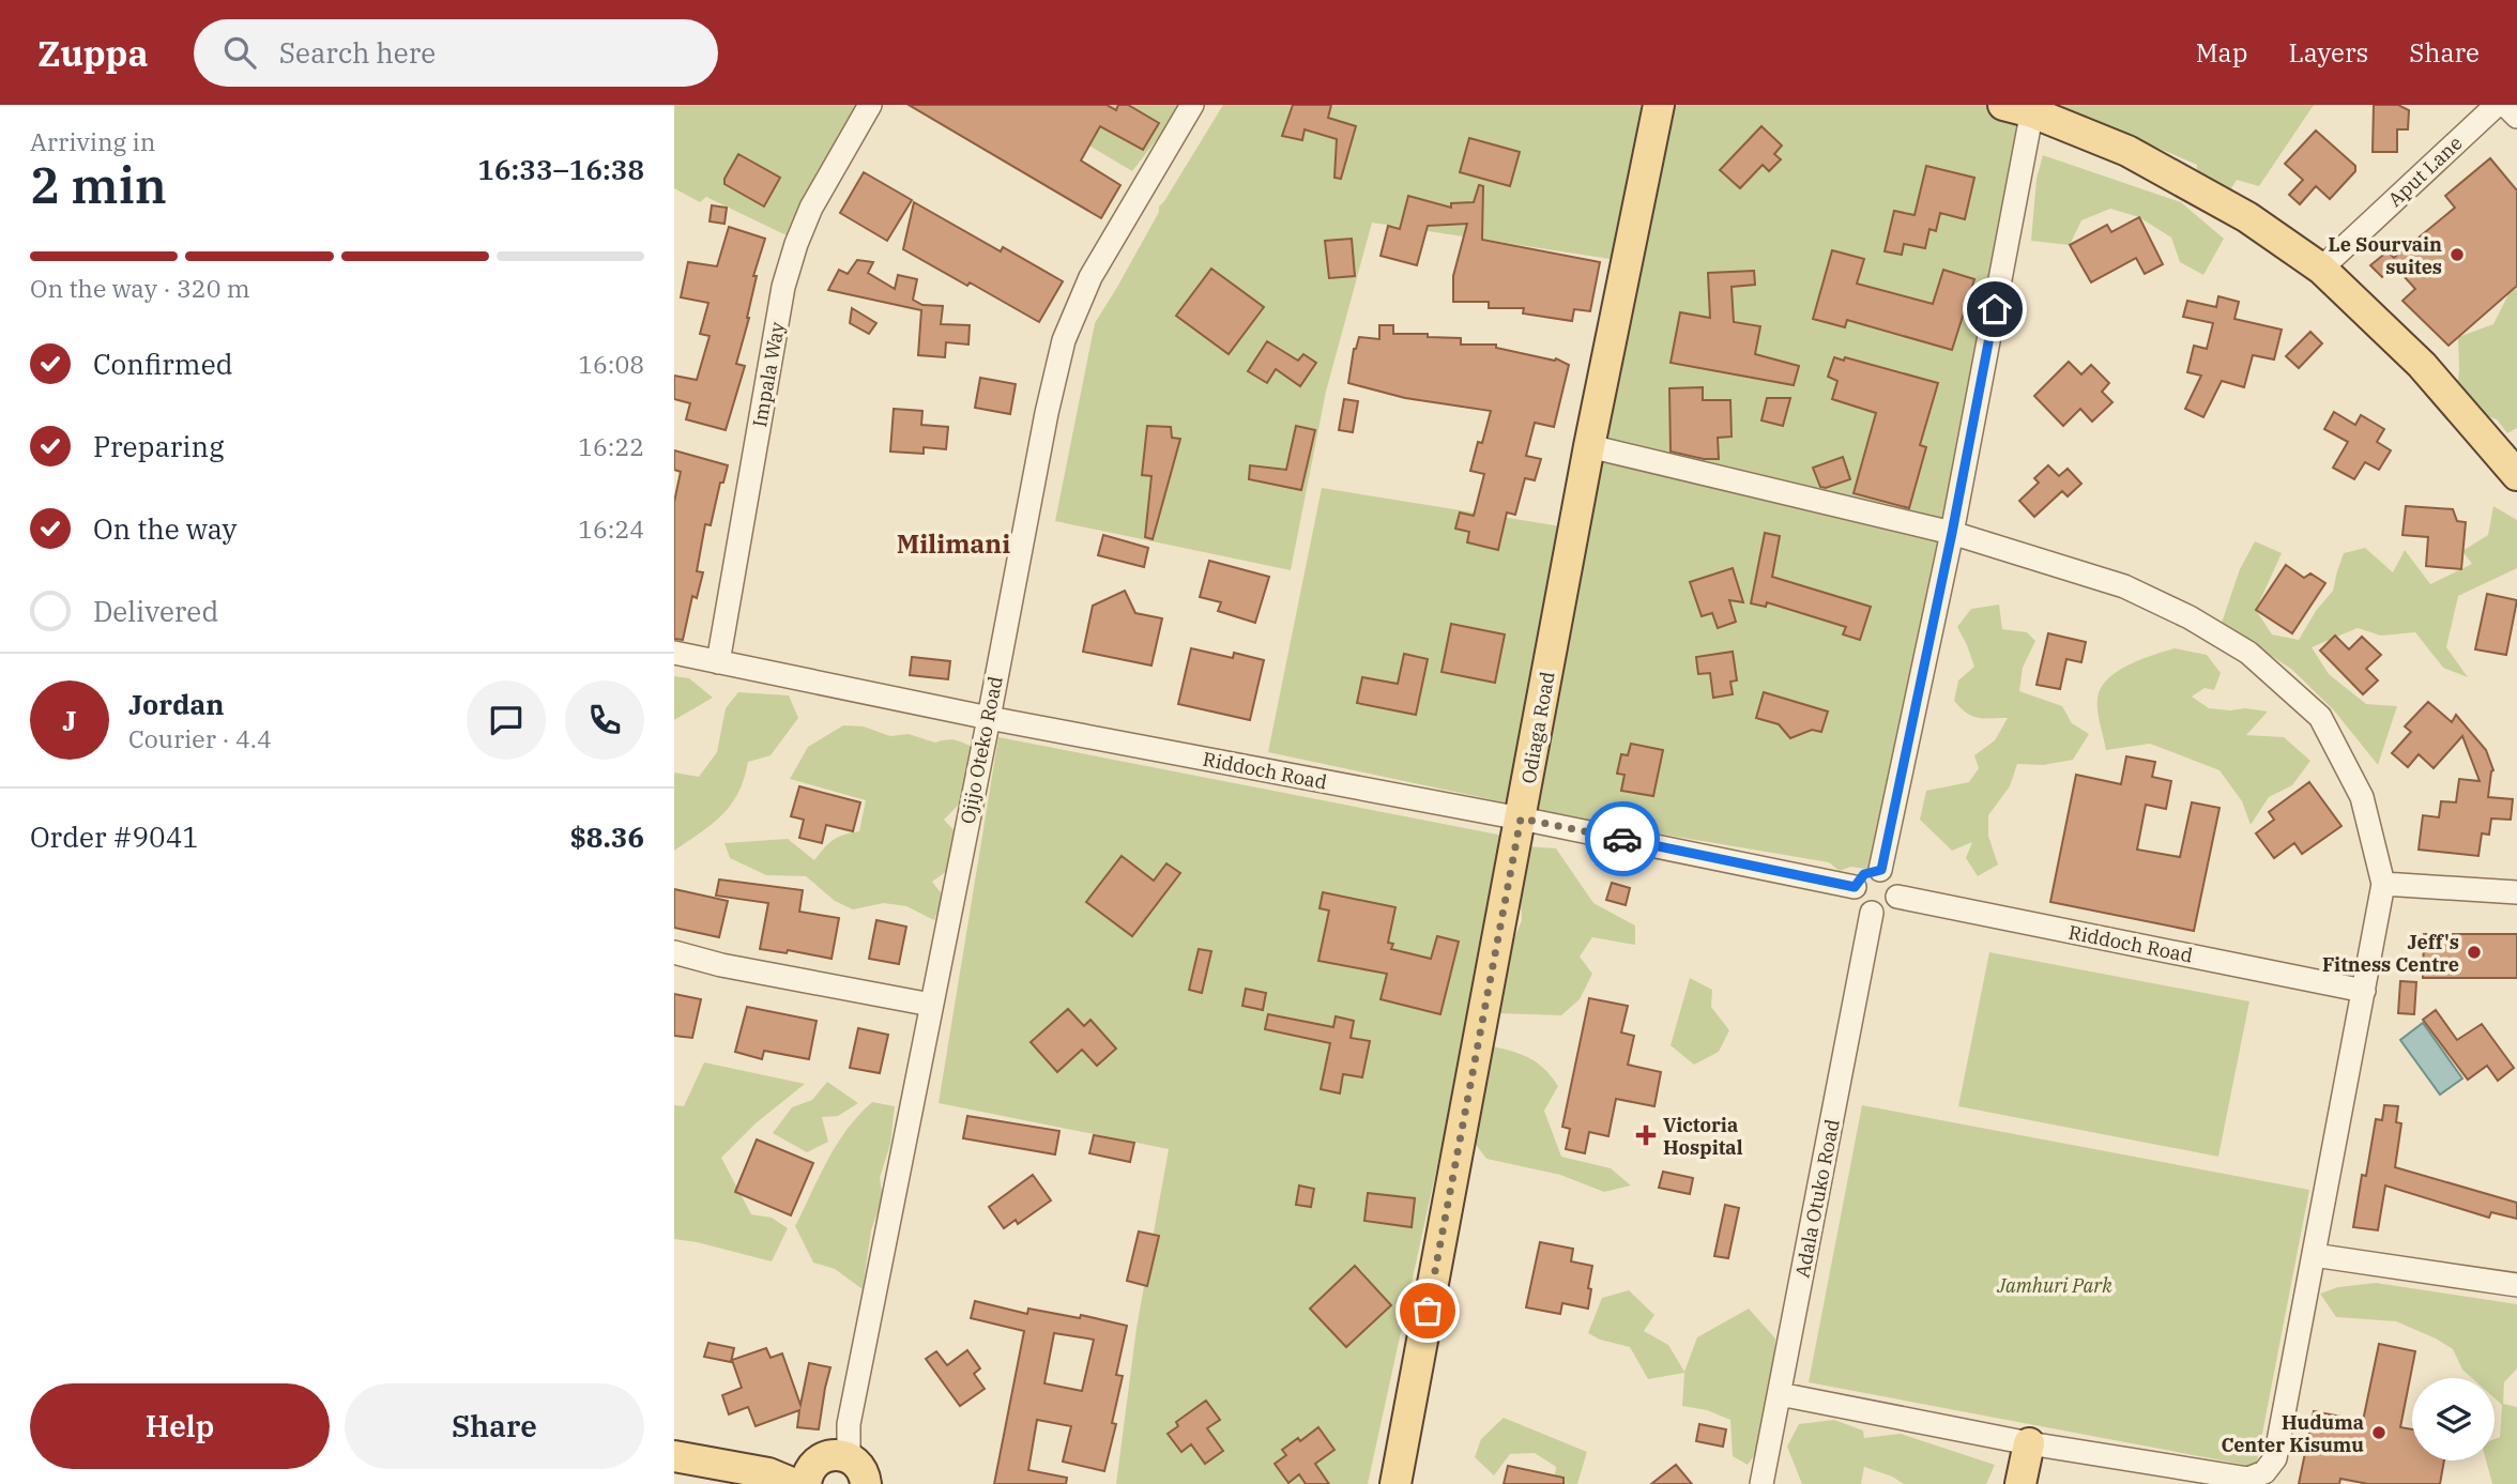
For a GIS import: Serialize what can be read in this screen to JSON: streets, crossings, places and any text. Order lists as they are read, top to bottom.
{
  "streets": {
    "main road": ["Odiaga Road"],
    "street": [
      "Aput Lane",
      "Impala Way",
      "Ojijo Oteko Road",
      "Riddoch Road",
      "Adala Otuko Road"
    ]
  },
  "crossings": [
    ["Impala Way", "Riddoch Road"],
    ["Odiaga Road", "Riddoch Road"],
    ["Ojijo Oteko Road", "Riddoch Road"],
    ["Riddoch Road", "Adala Otuko Road"]
  ],
  "districts": ["Milimani"],
  "parks": ["Jamhuri Park"],
  "places": {
    "other": ["Le Sourvain suites", "Jeff's Fitness Centre", "Huduma Center Kisumu"],
    "health": ["Victoria Hospital"]
  },
  "page": {
    "header": "Zuppa",
    "search": "Search here",
    "nav": ["Map", "Layers", "Share"],
    "heading": ["2 min", "Arriving in", "16:33–16:38"],
    "panel": [
      "Jordan",
      "Courier · 4.4",
      "Order #9041",
      "$8.36"
    ],
    "bar": "On the way · 320 m",
    "list": [
      ["Confirmed", "16:08"],
      ["Preparing", "16:22"],
      ["On the way", "16:24"],
      "Delivered"
    ],
    "round": "J",
    "buttons": ["Help", "Share"]
  }
}
